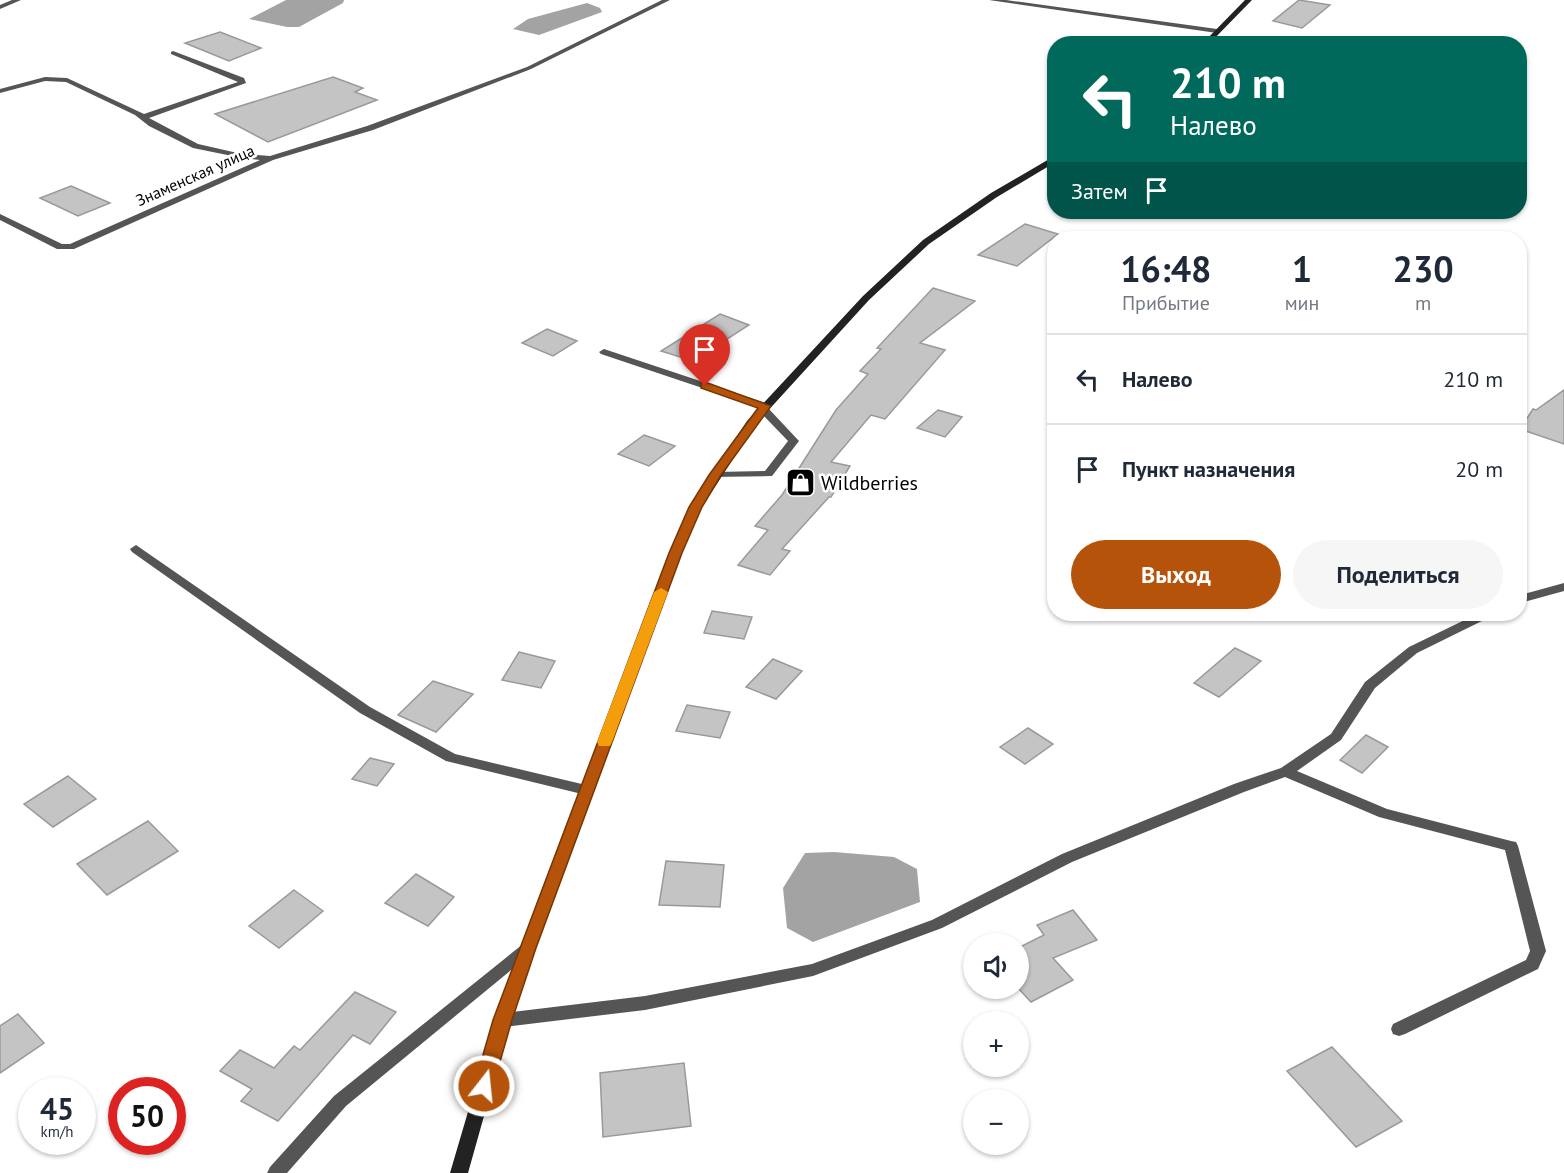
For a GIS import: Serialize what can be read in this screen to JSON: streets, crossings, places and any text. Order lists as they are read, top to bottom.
{
  "streets": {
    "street": ["Знаменская улица"]
  },
  "places": {
    "shop": ["Wildberries"]
  },
  "page": {
    "turn": ["210 m", "Налево"],
    "then": "Затем",
    "eta": [
      "16:48",
      "Прибытие",
      "1",
      "мин",
      "230",
      "m"
    ],
    "list": [
      {
        "name": "Налево",
        "value": "210 m"
      },
      {
        "name": "Пункт назначения",
        "value": "20 m"
      }
    ],
    "buttons": ["Выход", "Поделиться"],
    "map_buttons": ["+", "−"],
    "speed": "45 km/h",
    "limit": "50"
  }
}
